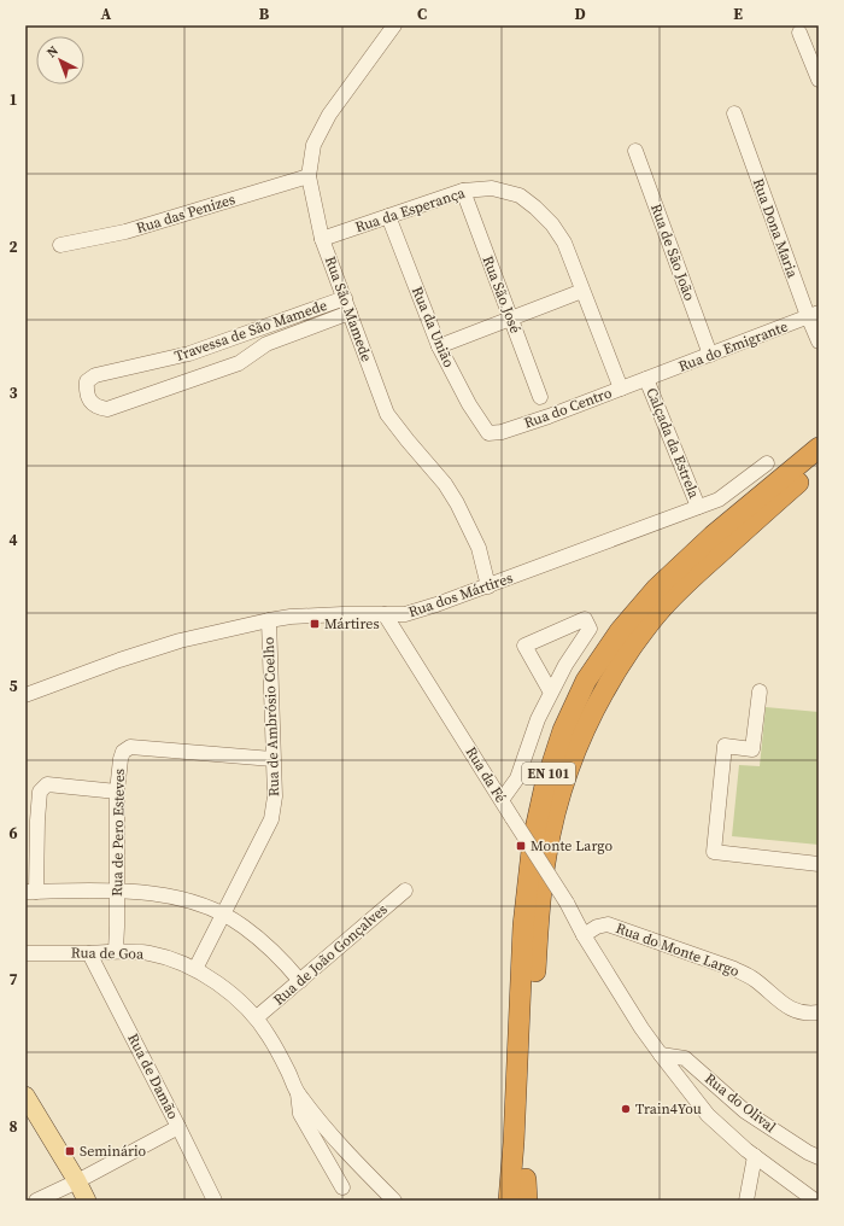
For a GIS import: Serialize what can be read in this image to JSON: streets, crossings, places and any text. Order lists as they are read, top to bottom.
{
  "streets": {
    "highway": ["EN 101"],
    "street": [
      "Rua da Esperança",
      "Rua das Penizes",
      "Rua Dona Maria",
      "Rua de São João",
      "Rua São José",
      "Rua São Mamede",
      "Rua da União",
      "Travessa de São Mamede",
      "Rua do Emigrante",
      "Rua do Centro",
      "Calçada da Estrela",
      "Rua dos Mártires",
      "Rua de Ambrósio Coelho",
      "Rua da Fé",
      "Rua de Pero Esteves",
      "Rua do Monte Largo",
      "Rua de Goa",
      "Rua de João Gonçalves",
      "Rua de Damão",
      "Rua do Olival"
    ]
  },
  "crossings": [
    ["Rua da Esperança", "Rua São José"],
    ["Rua da Esperança", "Rua São Mamede"],
    ["Rua da Esperança", "Rua da União"],
    ["Rua da Esperança", "Rua do Centro"],
    ["Rua das Penizes", "Rua São Mamede"],
    ["Rua Dona Maria", "Rua do Emigrante"],
    ["Rua de São João", "Rua do Emigrante"],
    ["Rua São Mamede", "Travessa de São Mamede"],
    ["Rua São Mamede", "Rua dos Mártires"],
    ["Rua da União", "Rua do Centro"],
    ["Rua do Emigrante", "Rua do Centro"],
    ["Rua do Emigrante", "Calçada da Estrela"],
    ["Rua do Centro", "Calçada da Estrela"],
    ["Calçada da Estrela", "Rua dos Mártires"],
    ["Rua dos Mártires", "Rua de Ambrósio Coelho"],
    ["Rua dos Mártires", "Rua da Fé"],
    ["Rua de Ambrósio Coelho", "Rua de Pero Esteves"],
    ["Rua de Ambrósio Coelho", "Rua de Goa"],
    ["Rua da Fé", "Rua do Monte Largo"],
    ["Rua da Fé", "Rua do Olival"],
    ["Rua de Pero Esteves", "Rua de Goa"],
    ["Rua de Goa", "Rua de João Gonçalves"],
    ["Rua de Goa", "Rua de Damão"]
  ],
  "places": {
    "transit": ["Mártires", "Monte Largo", "Seminário"],
    "other": ["Train4You"]
  },
  "north": "top left",
  "grid": {
    "columns": [
      "A",
      "B",
      "C",
      "D",
      "E"
    ],
    "rows": [
      "1",
      "2",
      "3",
      "4",
      "5",
      "6",
      "7",
      "8"
    ]
  }
}
